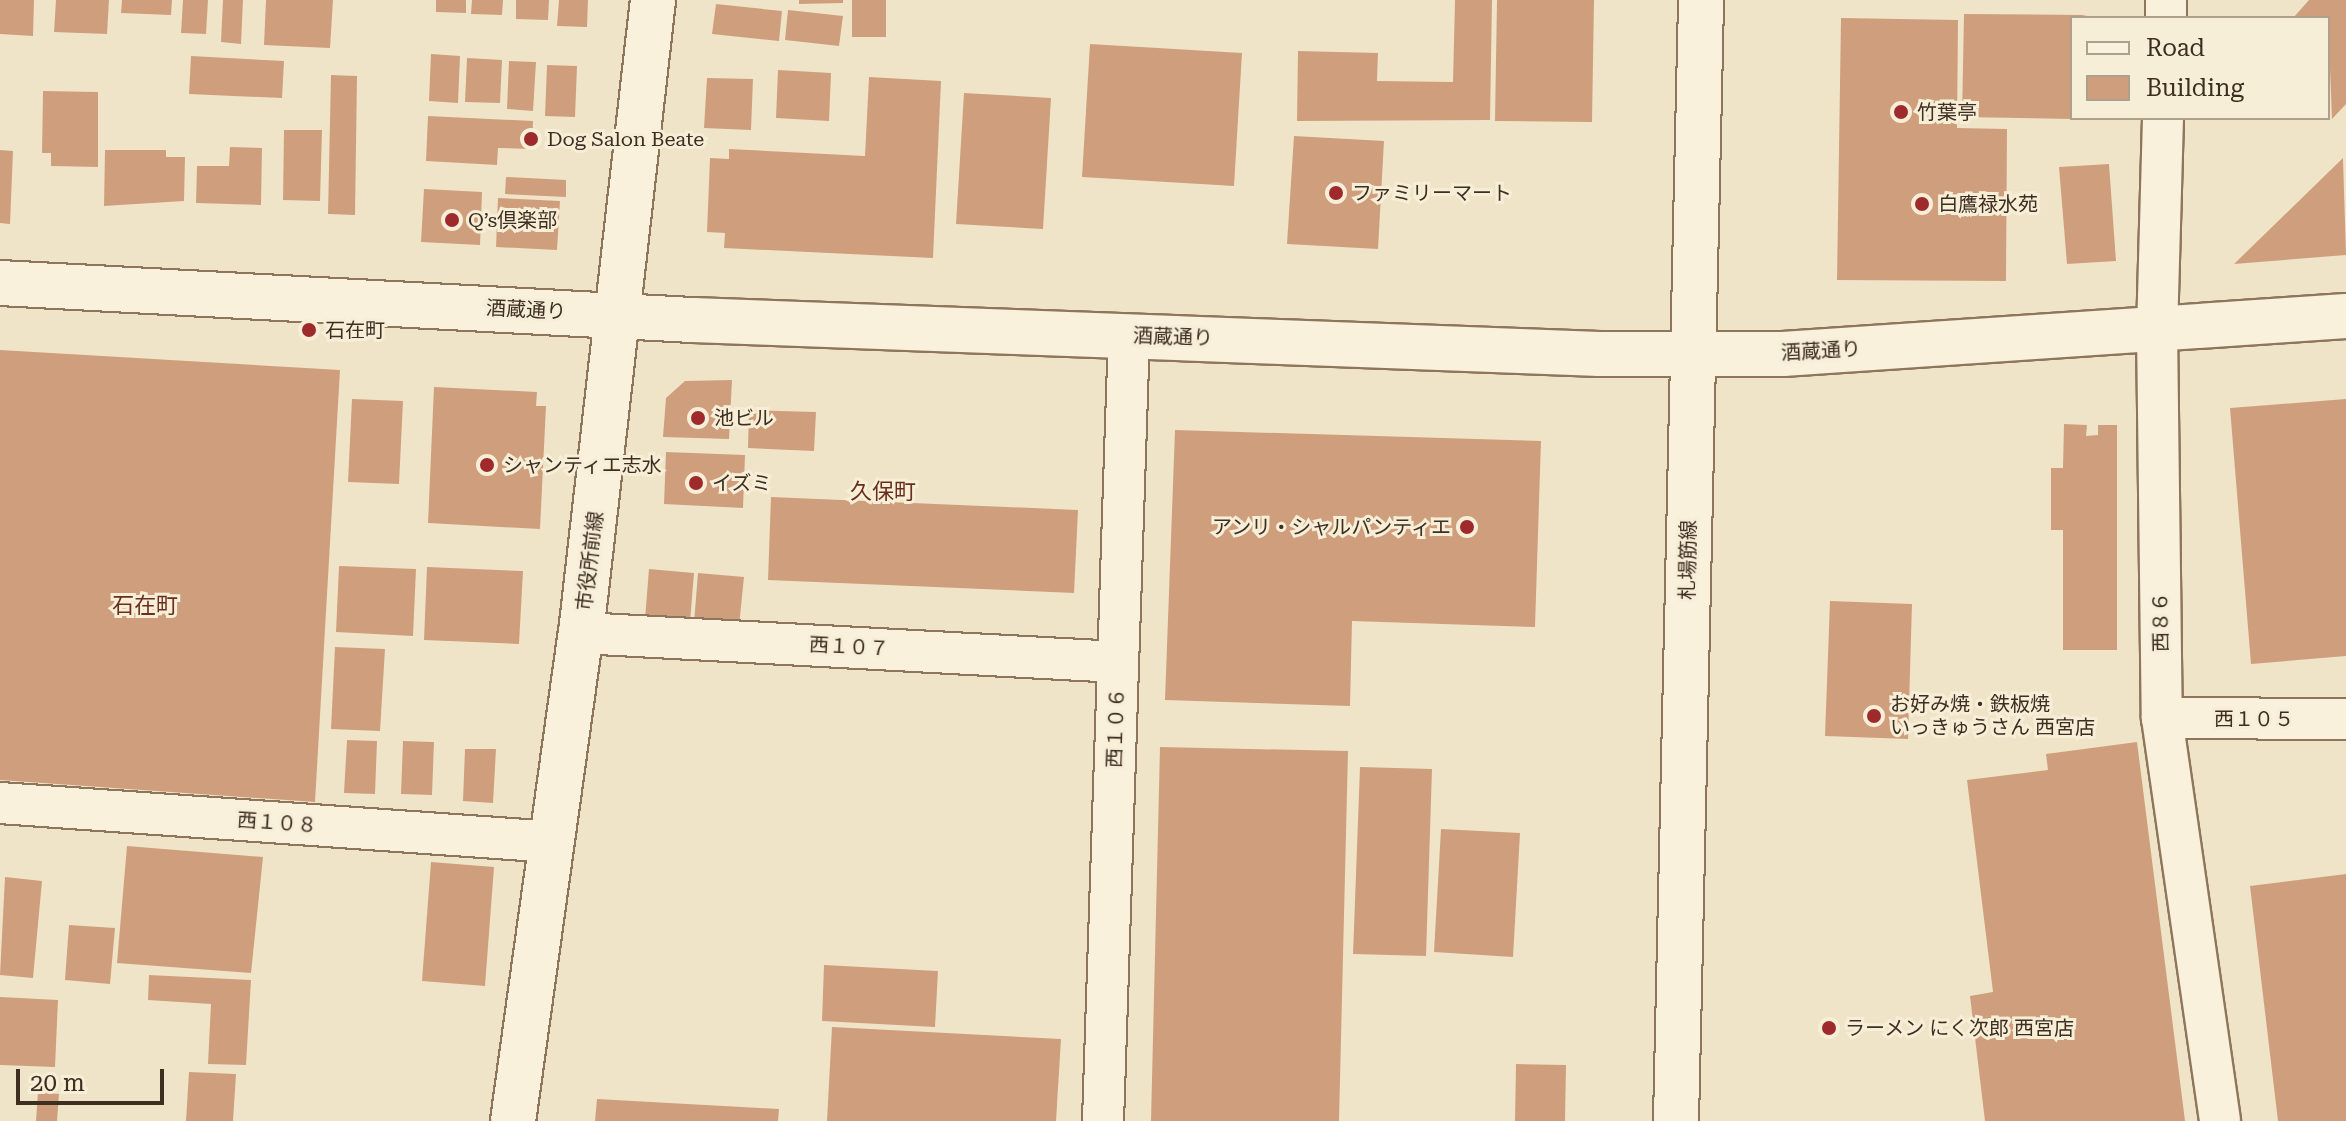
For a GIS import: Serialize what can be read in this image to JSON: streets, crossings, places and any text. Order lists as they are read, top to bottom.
{
  "streets": {
    "street": [
      "酒蔵通り",
      "札場筋線",
      "市役所前線",
      "西８６",
      "西１０７",
      "西１０５",
      "西１０６",
      "西１０８"
    ]
  },
  "crossings": [
    ["酒蔵通り", "札場筋線"],
    ["酒蔵通り", "市役所前線"],
    ["酒蔵通り", "西８６"],
    ["酒蔵通り", "西１０６"],
    ["市役所前線", "西１０７"],
    ["市役所前線", "西１０８"],
    ["西８６", "西１０５"],
    ["西１０７", "西１０６"]
  ],
  "districts": ["久保町", "石在町"],
  "places": [
    "竹葉亭",
    "Dog Salon Beate",
    "ファミリーマート",
    "白鷹禄水苑",
    "Q’s倶楽部",
    "石在町",
    "池ビル",
    "シャンティエ志水",
    "イズミ",
    "アンリ・シャルパンティエ",
    "お好み焼・鉄板焼 いっきゅうさん 西宮店",
    "ラーメン にく次郎 西宮店"
  ],
  "legend": ["Road", "Building"],
  "scale_bar": "20 m"
}
